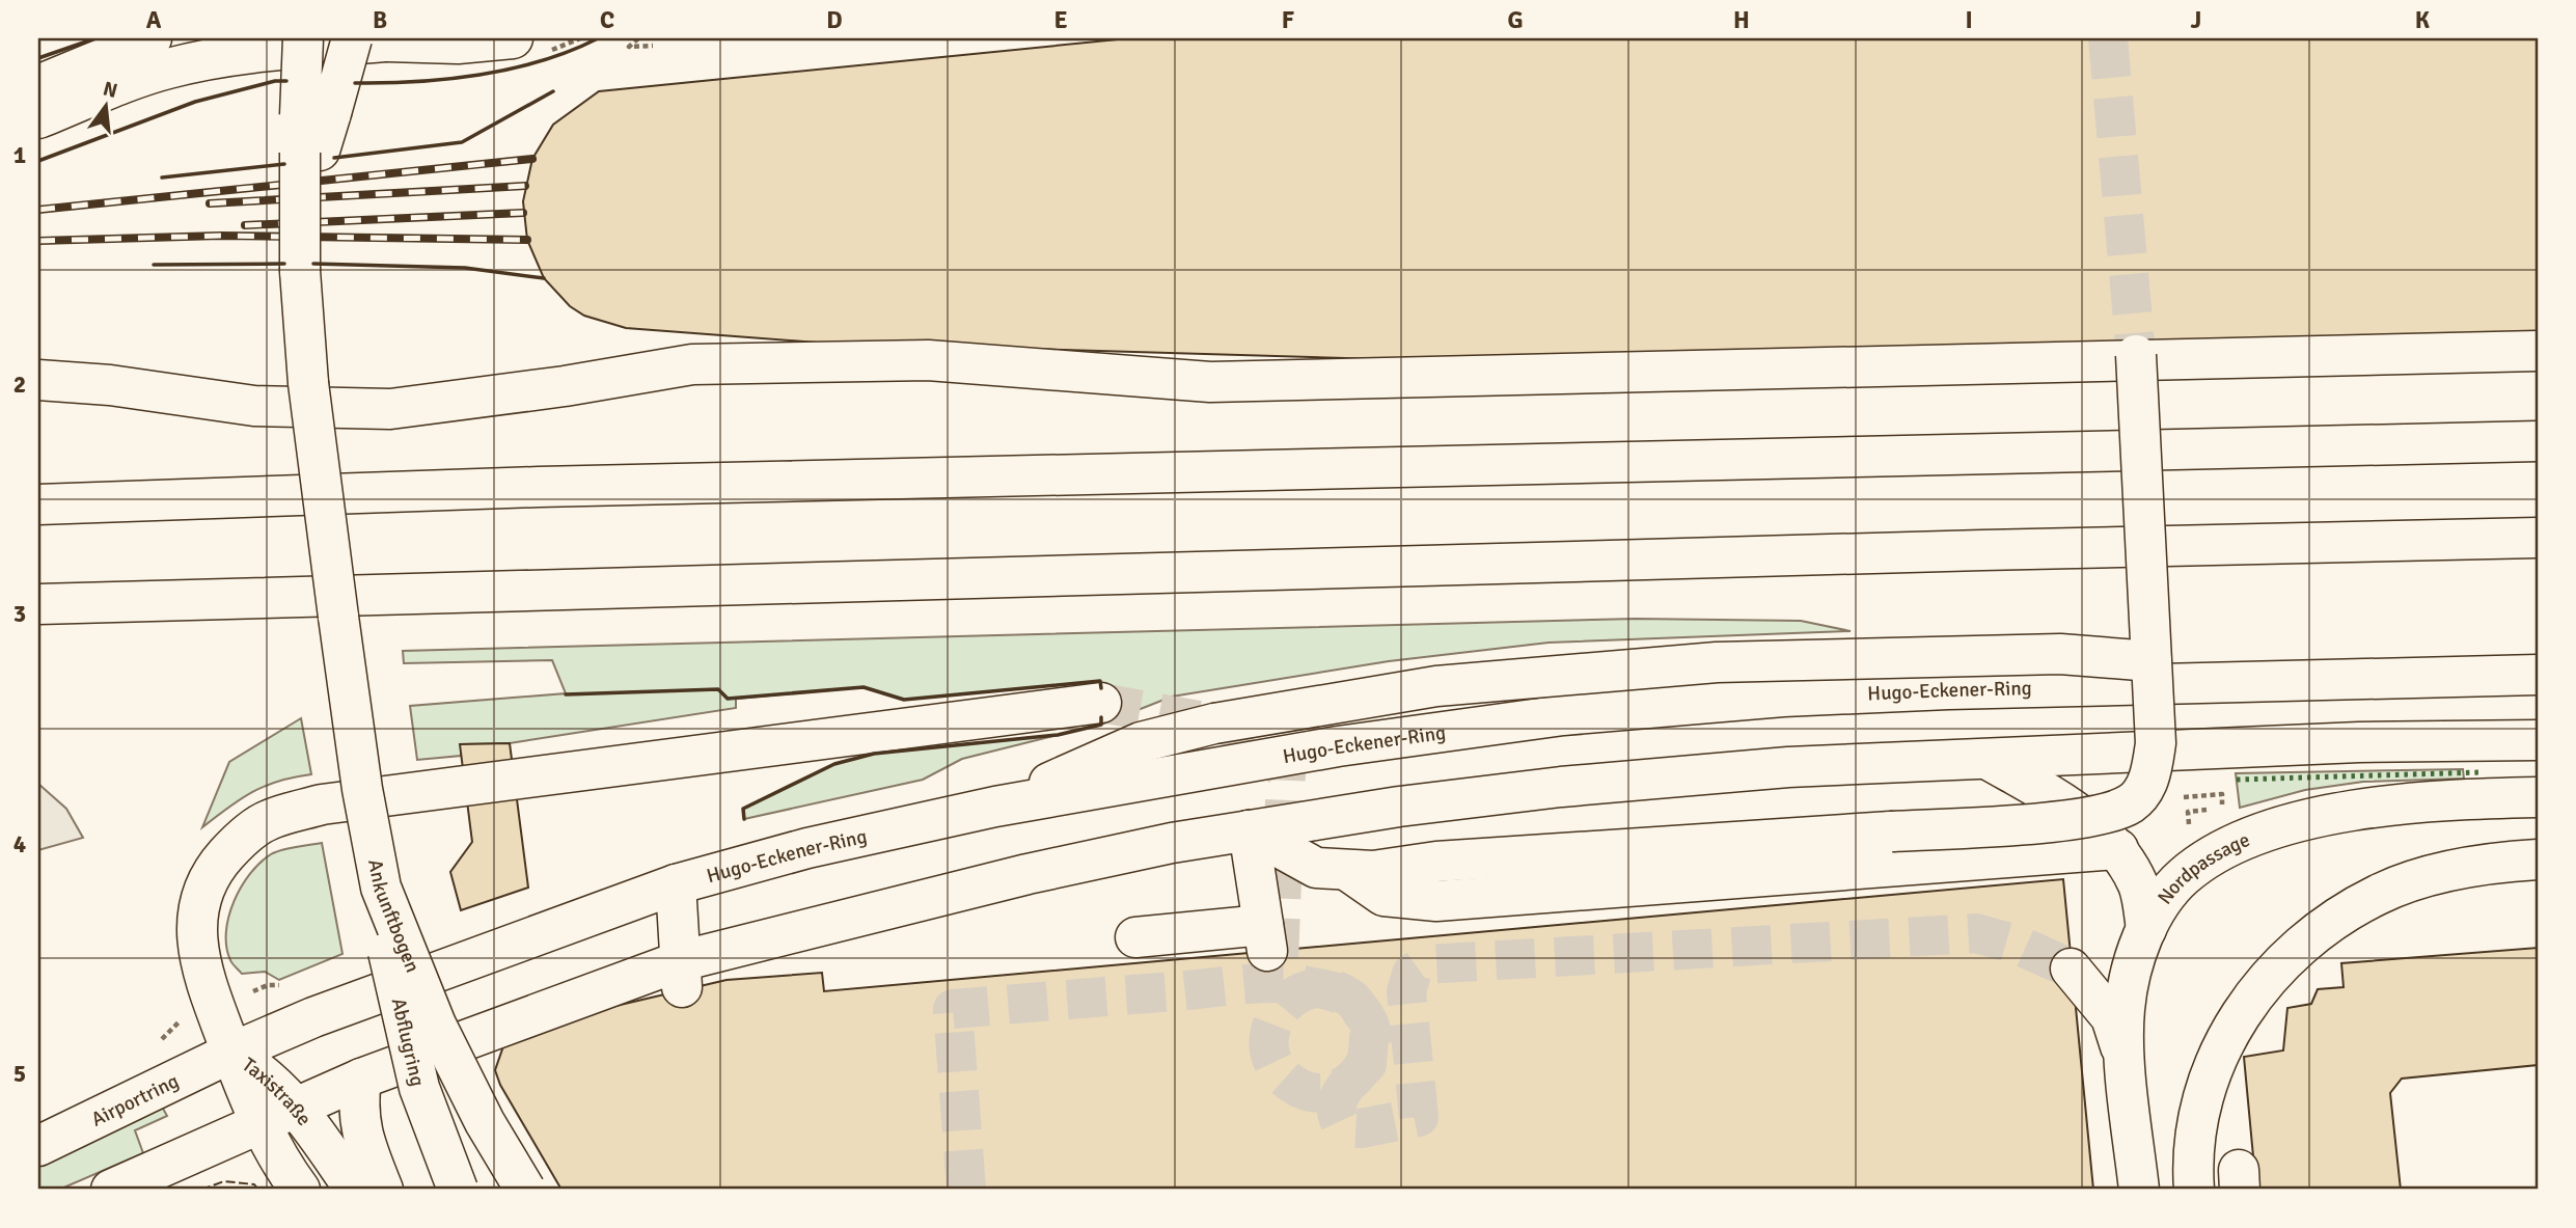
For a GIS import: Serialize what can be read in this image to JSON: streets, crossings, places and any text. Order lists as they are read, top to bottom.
{
  "streets": {
    "main road": [
      "Hugo-Eckener-Ring",
      "Nordpassage",
      "Ankunftbogen",
      "Abflugring",
      "Taxistraße",
      "Airportring"
    ]
  },
  "crossings": [
    ["Hugo-Eckener-Ring", "Taxistraße"],
    ["Hugo-Eckener-Ring", "Airportring"],
    ["Ankunftbogen", "Abflugring"],
    ["Taxistraße", "Airportring"]
  ],
  "north": "top",
  "grid": {
    "columns": [
      "A",
      "B",
      "C",
      "D",
      "E",
      "F",
      "G",
      "H",
      "I",
      "J",
      "K"
    ],
    "rows": [
      "1",
      "2",
      "3",
      "4",
      "5"
    ]
  }
}
